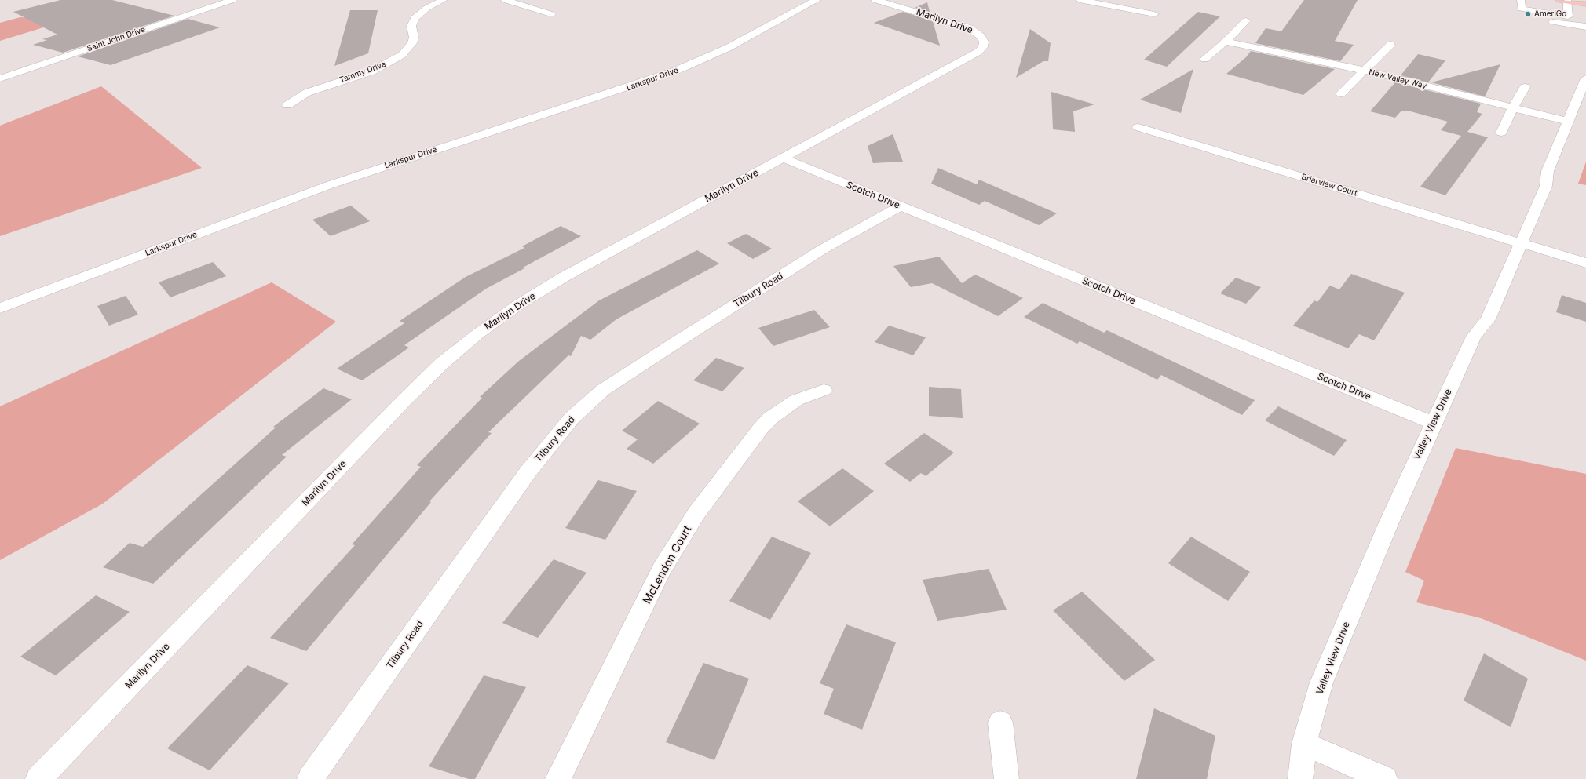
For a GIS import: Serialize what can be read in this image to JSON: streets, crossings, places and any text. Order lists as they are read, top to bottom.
{
  "streets": {
    "street": [
      "Marilyn Drive",
      "Saint John Drive",
      "Tammy Drive",
      "Larkspur Drive",
      "New Valley Way",
      "Briarview Court",
      "Scotch Drive",
      "Tilbury Road",
      "Valley View Drive",
      "McLendon Court"
    ]
  },
  "crossings": [
    ["Marilyn Drive", "Scotch Drive"],
    ["New Valley Way", "Valley View Drive"],
    ["Briarview Court", "Valley View Drive"],
    ["Scotch Drive", "Tilbury Road"],
    ["Scotch Drive", "Valley View Drive"]
  ],
  "places": ["AmeriGo"]
}
